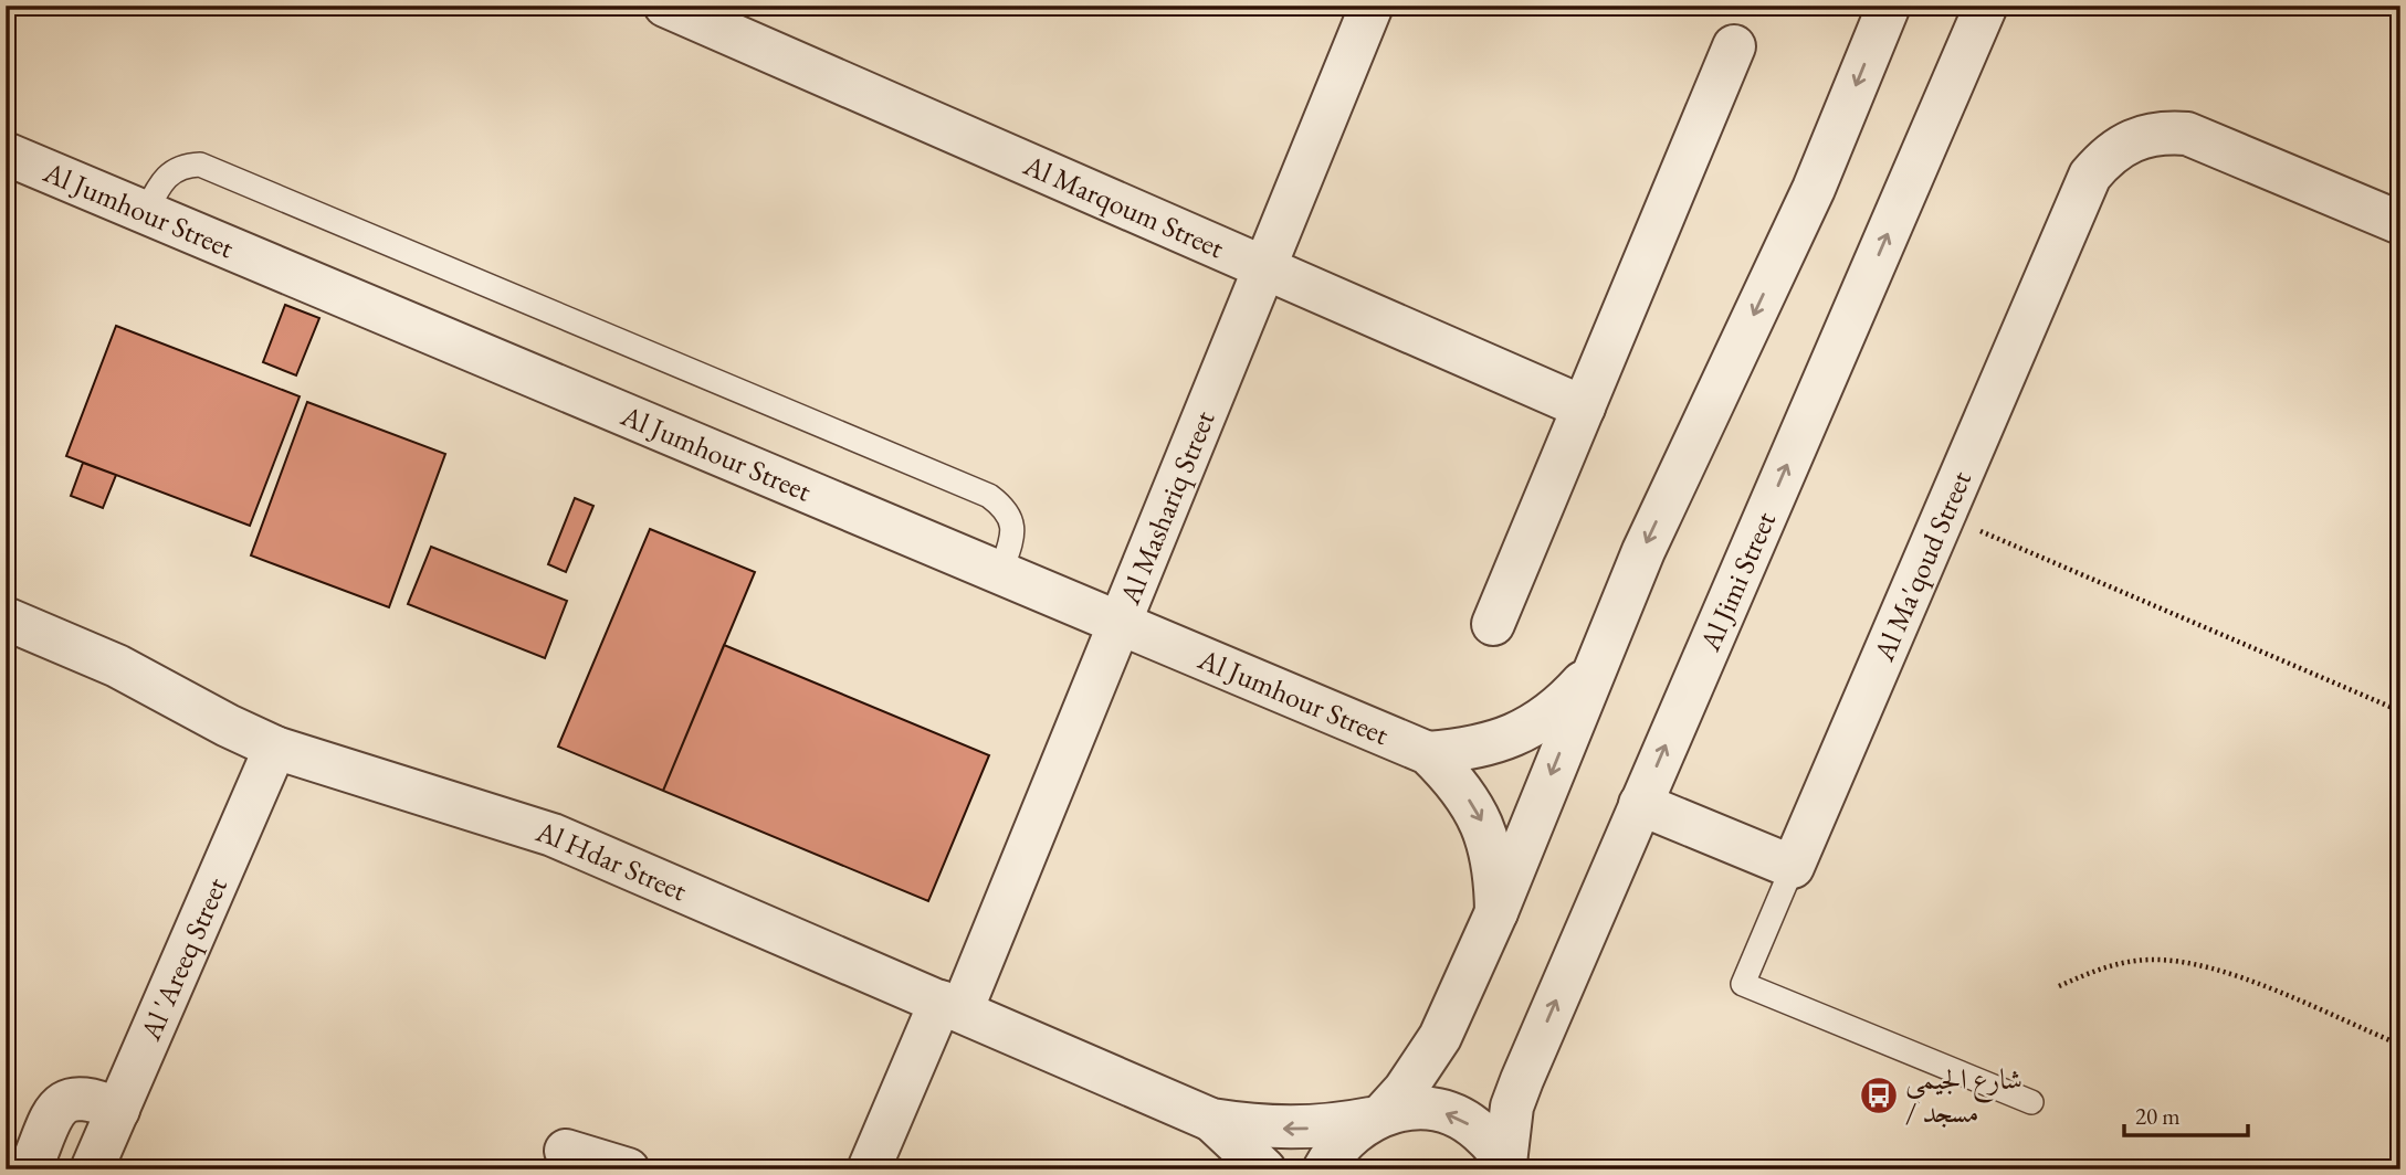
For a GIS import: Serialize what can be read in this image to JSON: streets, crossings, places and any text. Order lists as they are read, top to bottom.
{
  "streets": {
    "street": [
      "Al Marqoum Street",
      "Al Jumhour Street",
      "Al Mashariq Street",
      "Al Ma'qoud Street",
      "Al Jimi Street",
      "Al Hdar Street",
      "Al 'Areeq Street"
    ]
  },
  "crossings": [
    ["Al Marqoum Street", "Al Mashariq Street"],
    ["Al Jumhour Street", "Al Mashariq Street"],
    ["Al Mashariq Street", "Al Hdar Street"],
    ["Al Jimi Street", "Al Hdar Street"],
    ["Al Hdar Street", "Al 'Areeq Street"]
  ],
  "places": {
    "bus stop": ["شارع الجيمي / مسجد"]
  },
  "scale_bar": "20 m"
}
